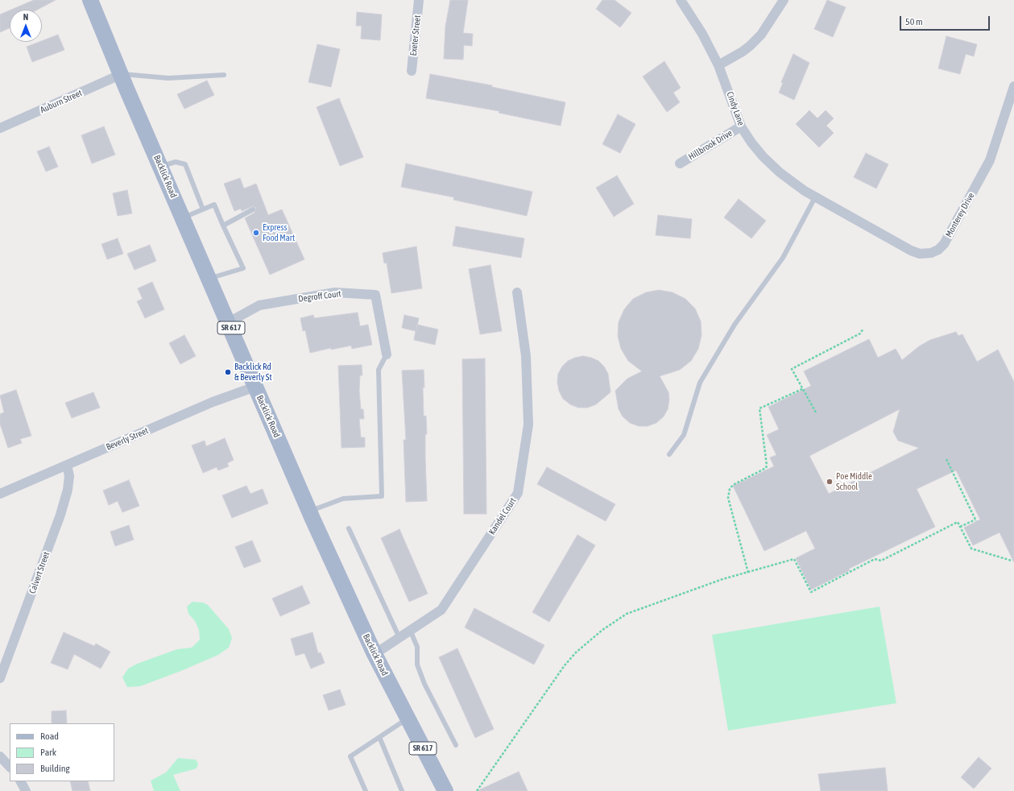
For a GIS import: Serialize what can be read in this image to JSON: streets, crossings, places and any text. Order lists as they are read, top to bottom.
{
  "streets": {
    "main road": ["Backlick Road", "SR 617"],
    "street": [
      "Exeter Street",
      "Auburn Street",
      "Cindy Lane",
      "Hillbrook Drive",
      "Monterey Drive",
      "Degroff Court",
      "Beverly Street",
      "Kandel Court",
      "Calvert Street"
    ]
  },
  "crossings": [
    ["Auburn Street", "Backlick Road"],
    ["Cindy Lane", "Hillbrook Drive"],
    ["Cindy Lane", "Monterey Drive"],
    ["Backlick Road", "Degroff Court"],
    ["Backlick Road", "Beverly Street"],
    ["Backlick Road", "Kandel Court"],
    ["Beverly Street", "Calvert Street"]
  ],
  "places": ["Express Food Mart", "Backlick Rd & Beverly St", "Poe Middle School"],
  "legend": ["Road", "Park", "Building"],
  "scale_bar": "50 m",
  "north": "top"
}
